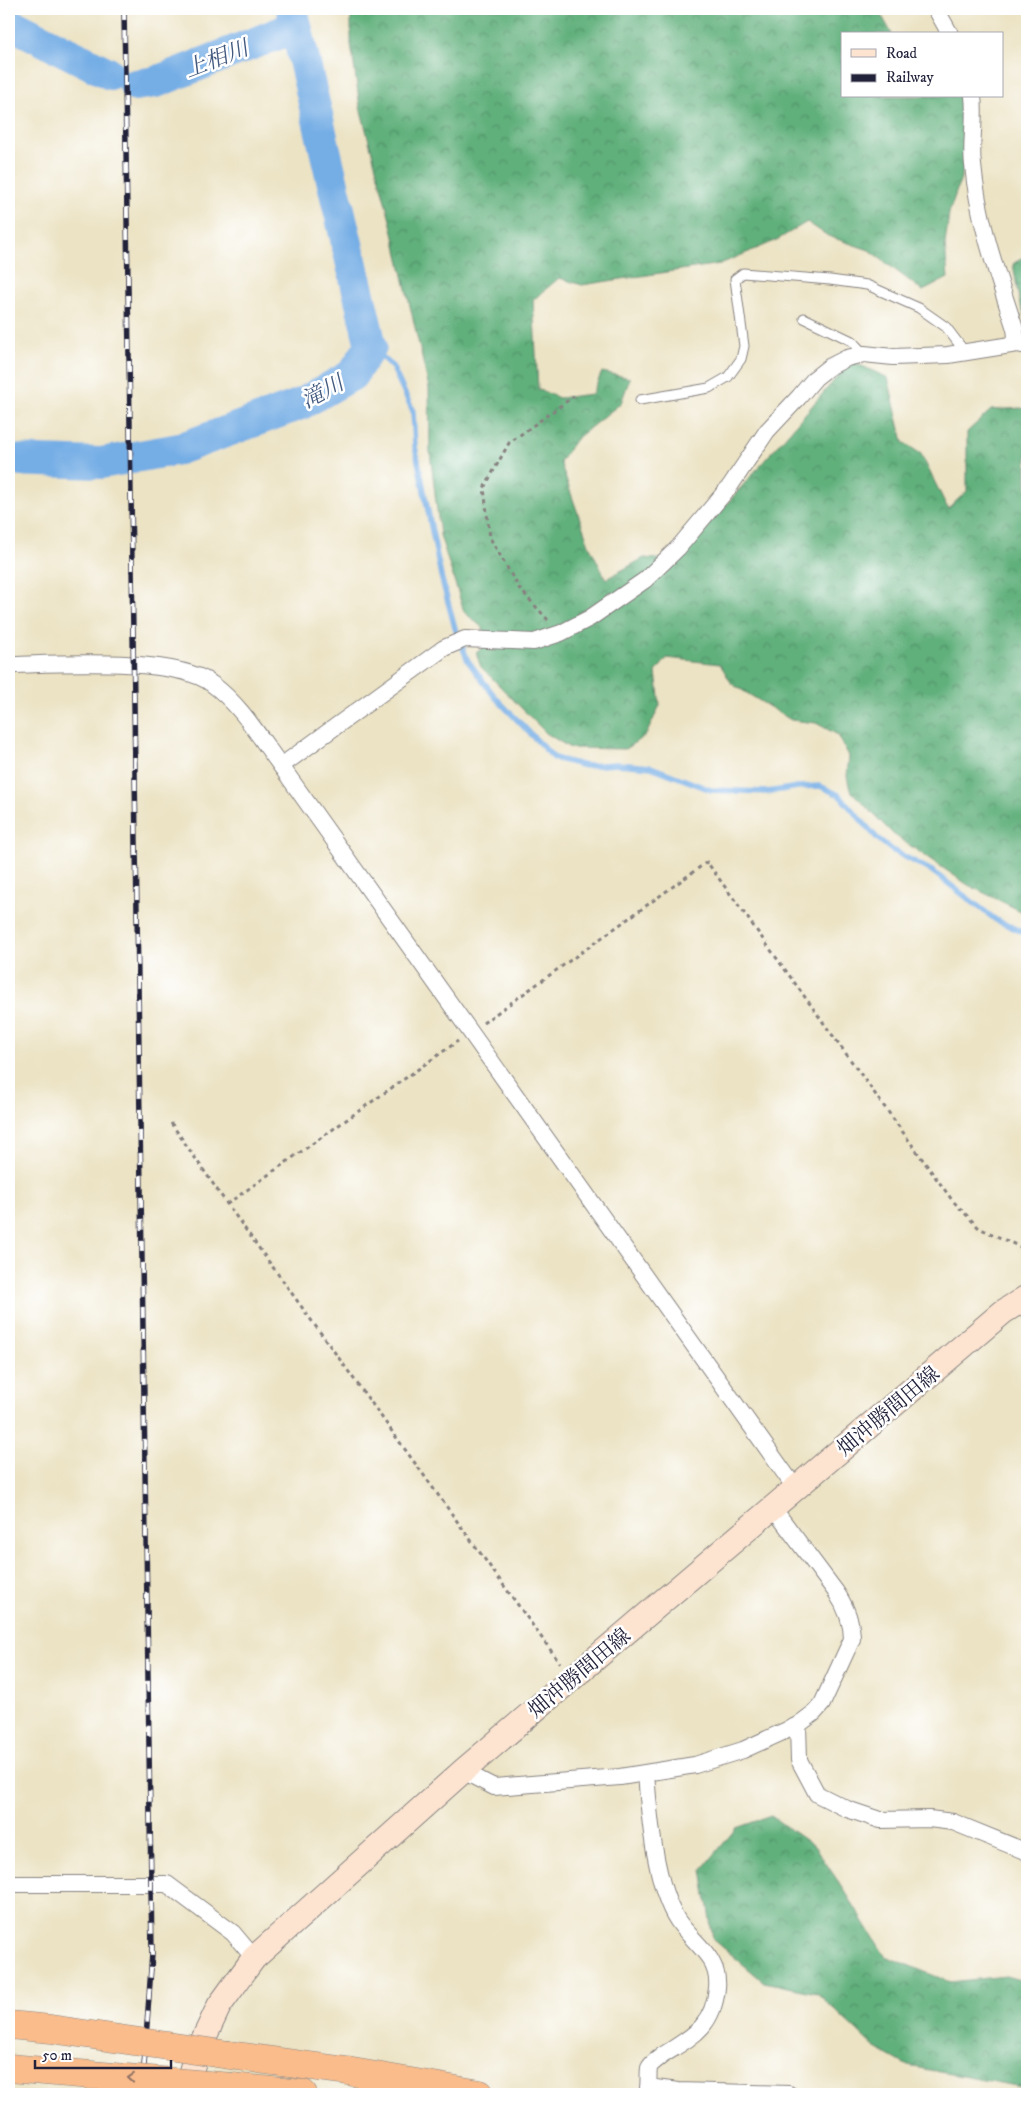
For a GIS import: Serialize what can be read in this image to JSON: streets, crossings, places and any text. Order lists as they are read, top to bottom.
{
  "streets": {
    "main road": ["畑沖勝間田線"]
  },
  "water": ["上相川", "滝川"],
  "legend": ["Road", "Railway"],
  "scale_bar": "50 m"
}
